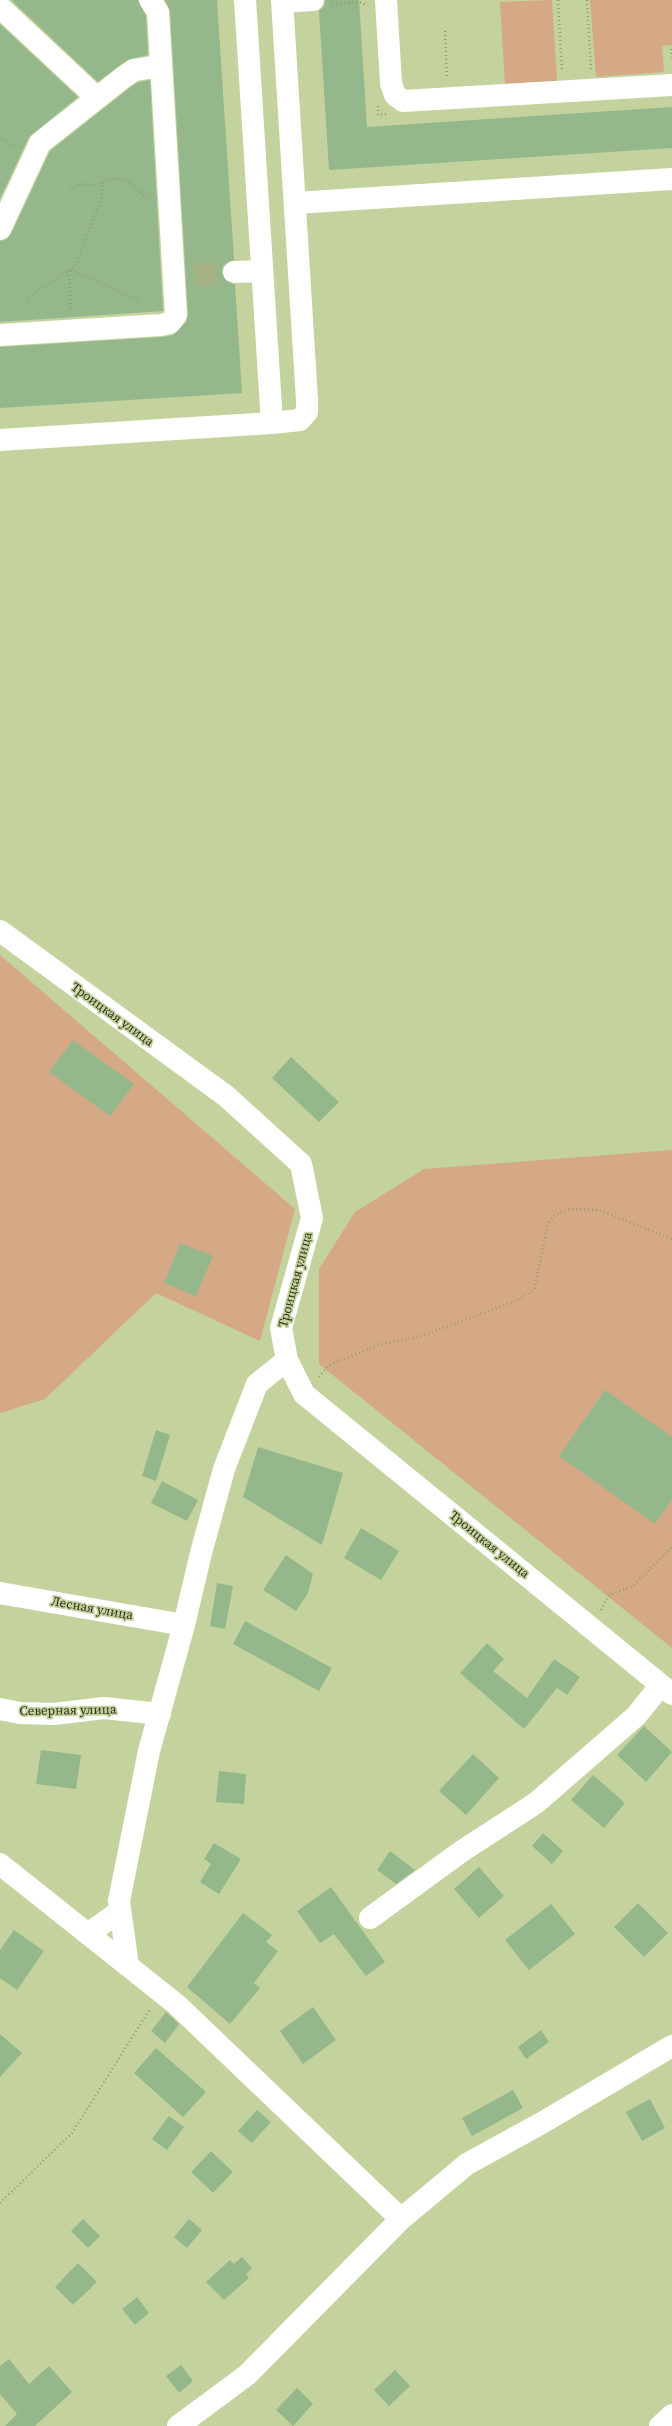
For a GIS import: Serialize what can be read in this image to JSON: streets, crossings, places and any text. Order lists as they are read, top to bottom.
{
  "streets": {
    "street": ["Троицкая улица", "Лесная улица", "Северная улица"]
  }
}
